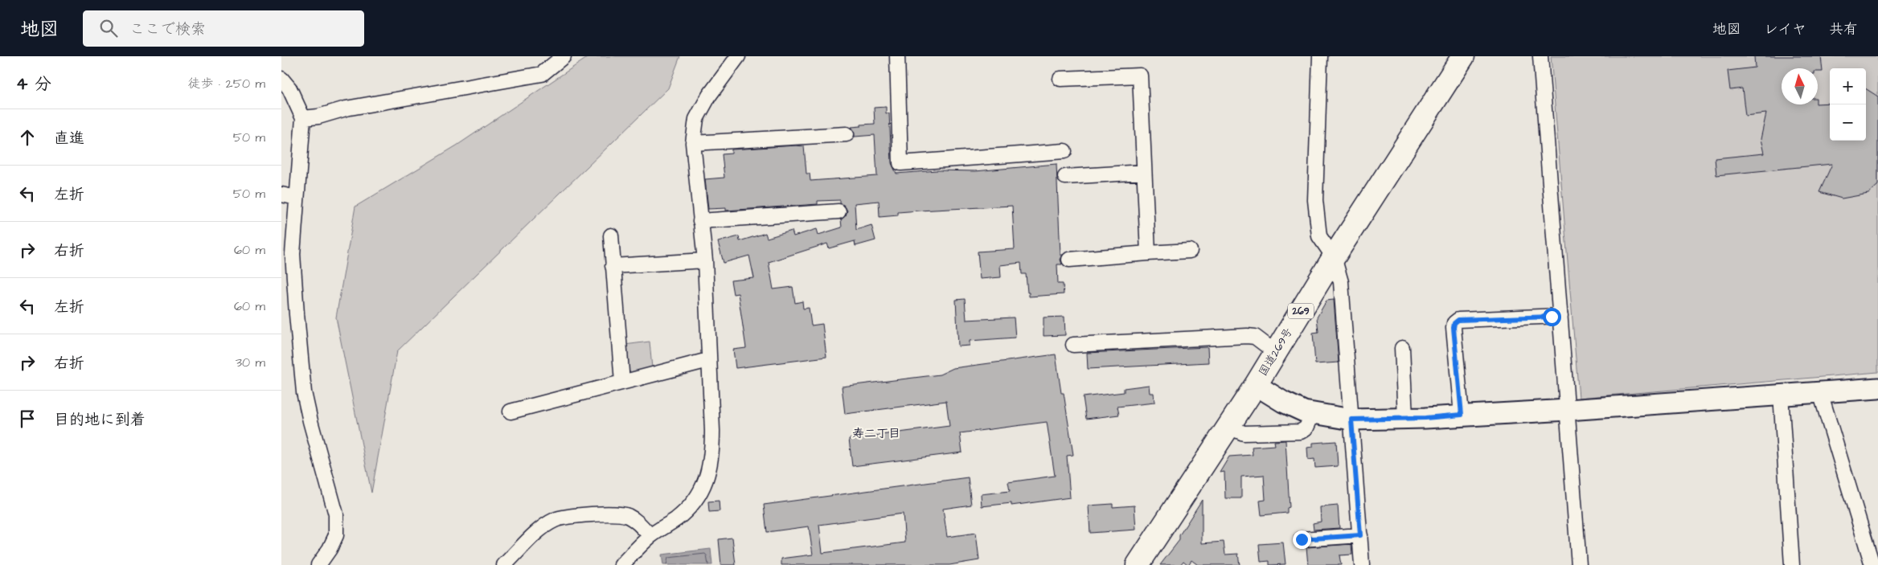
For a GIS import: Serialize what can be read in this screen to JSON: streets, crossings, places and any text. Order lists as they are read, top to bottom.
{
  "streets": {
    "highway": ["269", "国道269号"]
  },
  "districts": ["寿二丁目"],
  "north": "top",
  "page": {
    "header": "地図",
    "search": "ここで検索",
    "nav": ["地図", "レイヤ", "共有"],
    "heading": ["4 分", "徒歩 · 250 m"],
    "map_buttons": ["+", "−"],
    "list": [
      ["直進", "50 m"],
      ["左折", "50 m"],
      ["右折", "60 m"],
      ["左折", "60 m"],
      ["右折", "30 m"],
      "目的地に到着"
    ]
  }
}
